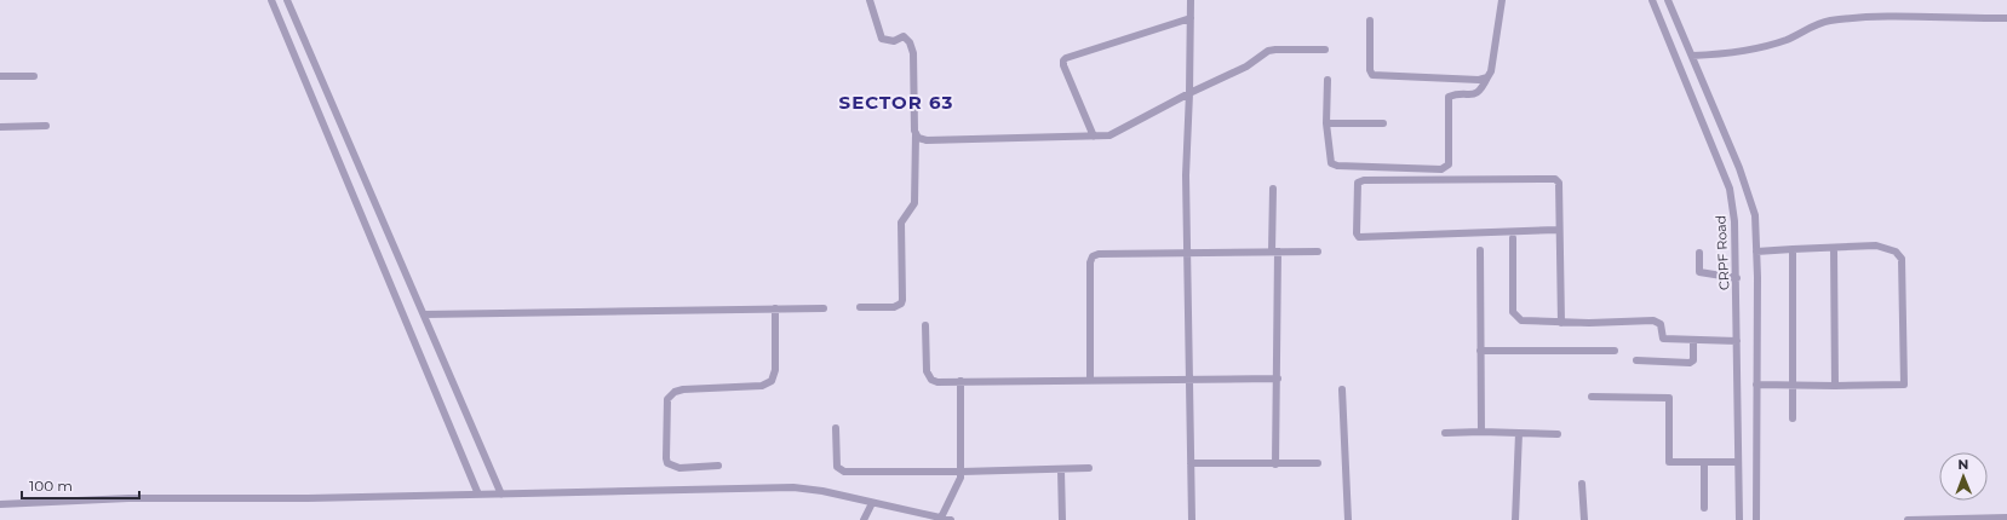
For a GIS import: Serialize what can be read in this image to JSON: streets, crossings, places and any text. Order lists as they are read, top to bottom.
{
  "streets": {
    "street": ["CRPF Road"]
  },
  "districts": ["SECTOR 63"],
  "scale_bar": "100 m",
  "north": "top"
}
